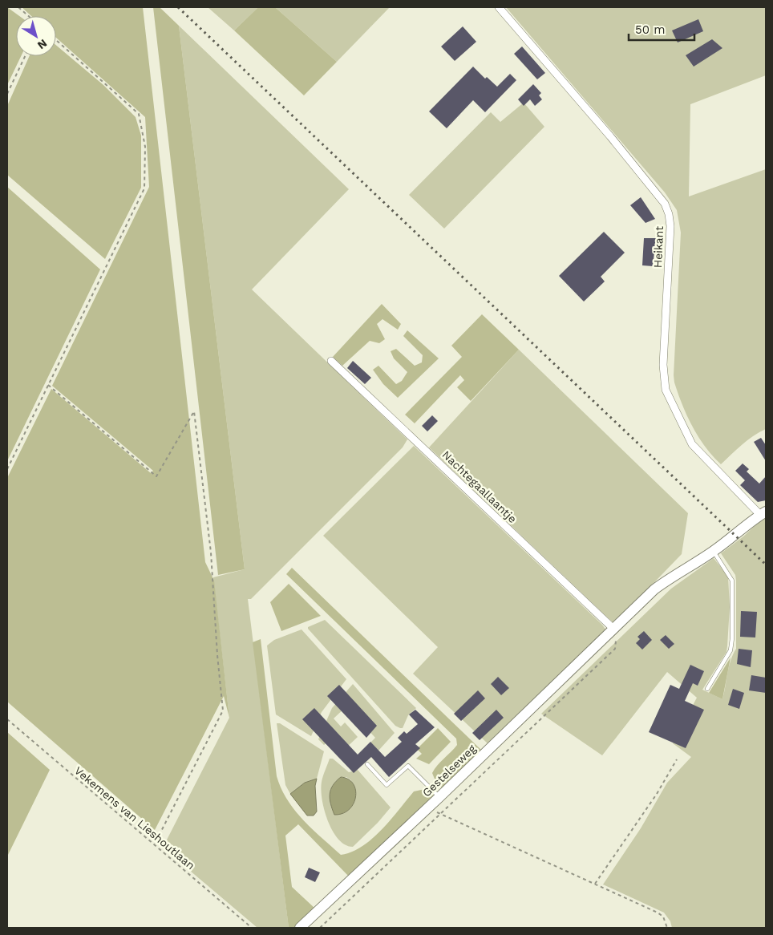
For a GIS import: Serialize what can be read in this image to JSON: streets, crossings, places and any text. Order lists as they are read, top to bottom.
{
  "streets": {
    "street": ["Heikant", "Nachtegaallaantje", "Gestelseweg"],
    "path": ["Vekemens van Lieshoutlaan"]
  },
  "crossings": [
    ["Heikant", "Gestelseweg"],
    ["Nachtegaallaantje", "Gestelseweg"]
  ],
  "scale_bar": "50 m",
  "north": "bottom right"
}
